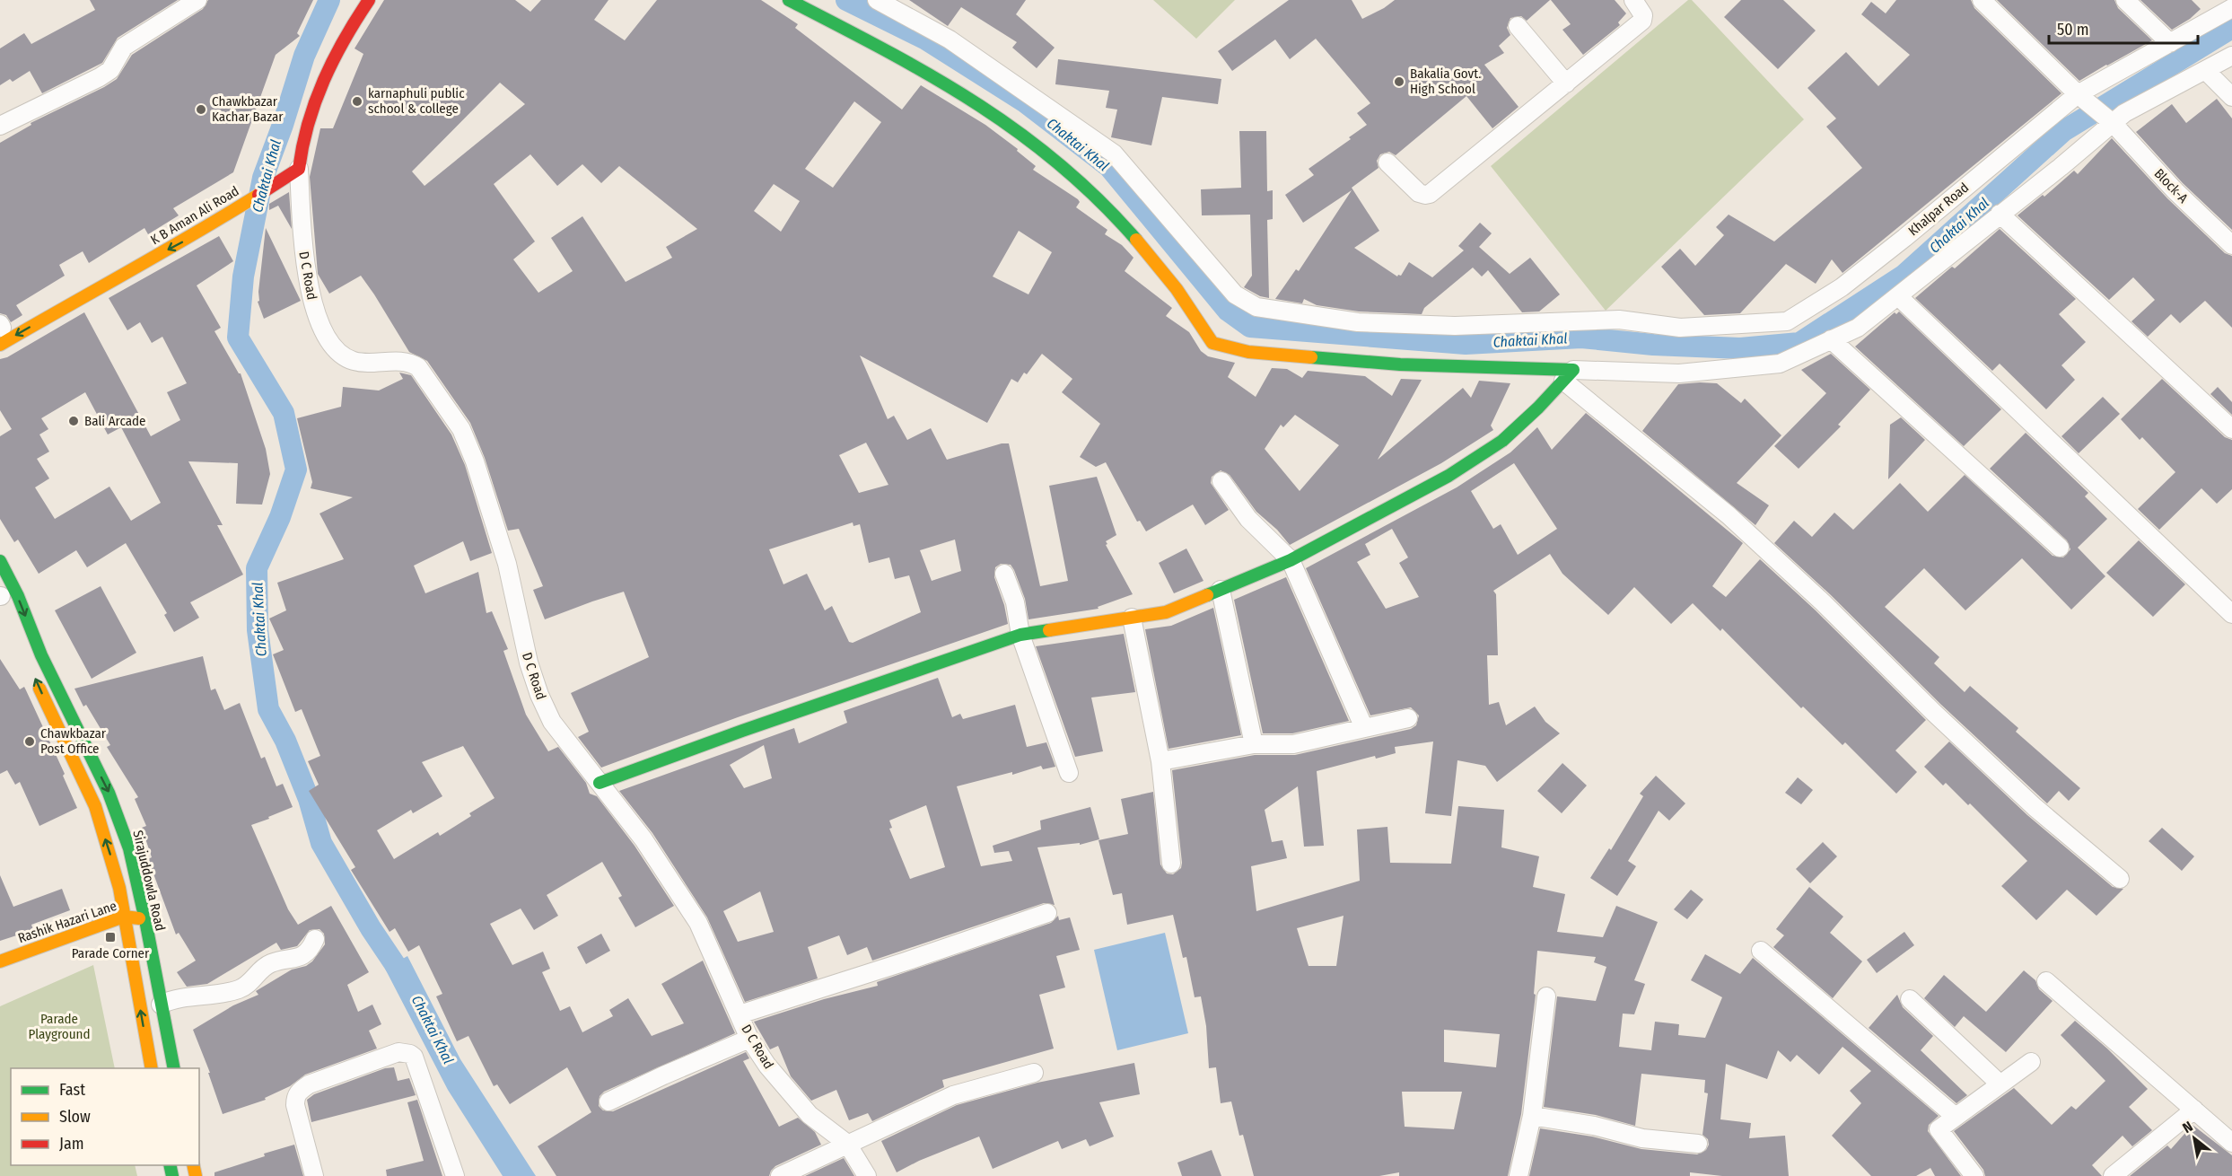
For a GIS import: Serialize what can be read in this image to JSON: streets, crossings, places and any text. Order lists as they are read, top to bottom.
{
  "streets": {
    "street": [
      "Block-A",
      "Khalpar Road",
      "K B Aman Ali Road",
      "D C Road",
      "Sirajuddowla Road",
      "Rashik Hazari Lane"
    ]
  },
  "crossings": [
    ["Block-A", "Khalpar Road"],
    ["K B Aman Ali Road", "D C Road"],
    ["Sirajuddowla Road", "Rashik Hazari Lane"]
  ],
  "one_way": ["K B Aman Ali Road"],
  "water": ["Chaktai Khal"],
  "parks": ["Parade Playground"],
  "places": {
    "other": [
      "Bakalia Govt. High School",
      "karnaphuli public school & college",
      "Chawkbazar Kachar Bazar",
      "Bali Arcade",
      "Chawkbazar Post Office"
    ],
    "transit": ["Parade Corner"]
  },
  "legend": ["Fast", "Slow", "Jam"],
  "scale_bar": "50 m",
  "north": "top left"
}
